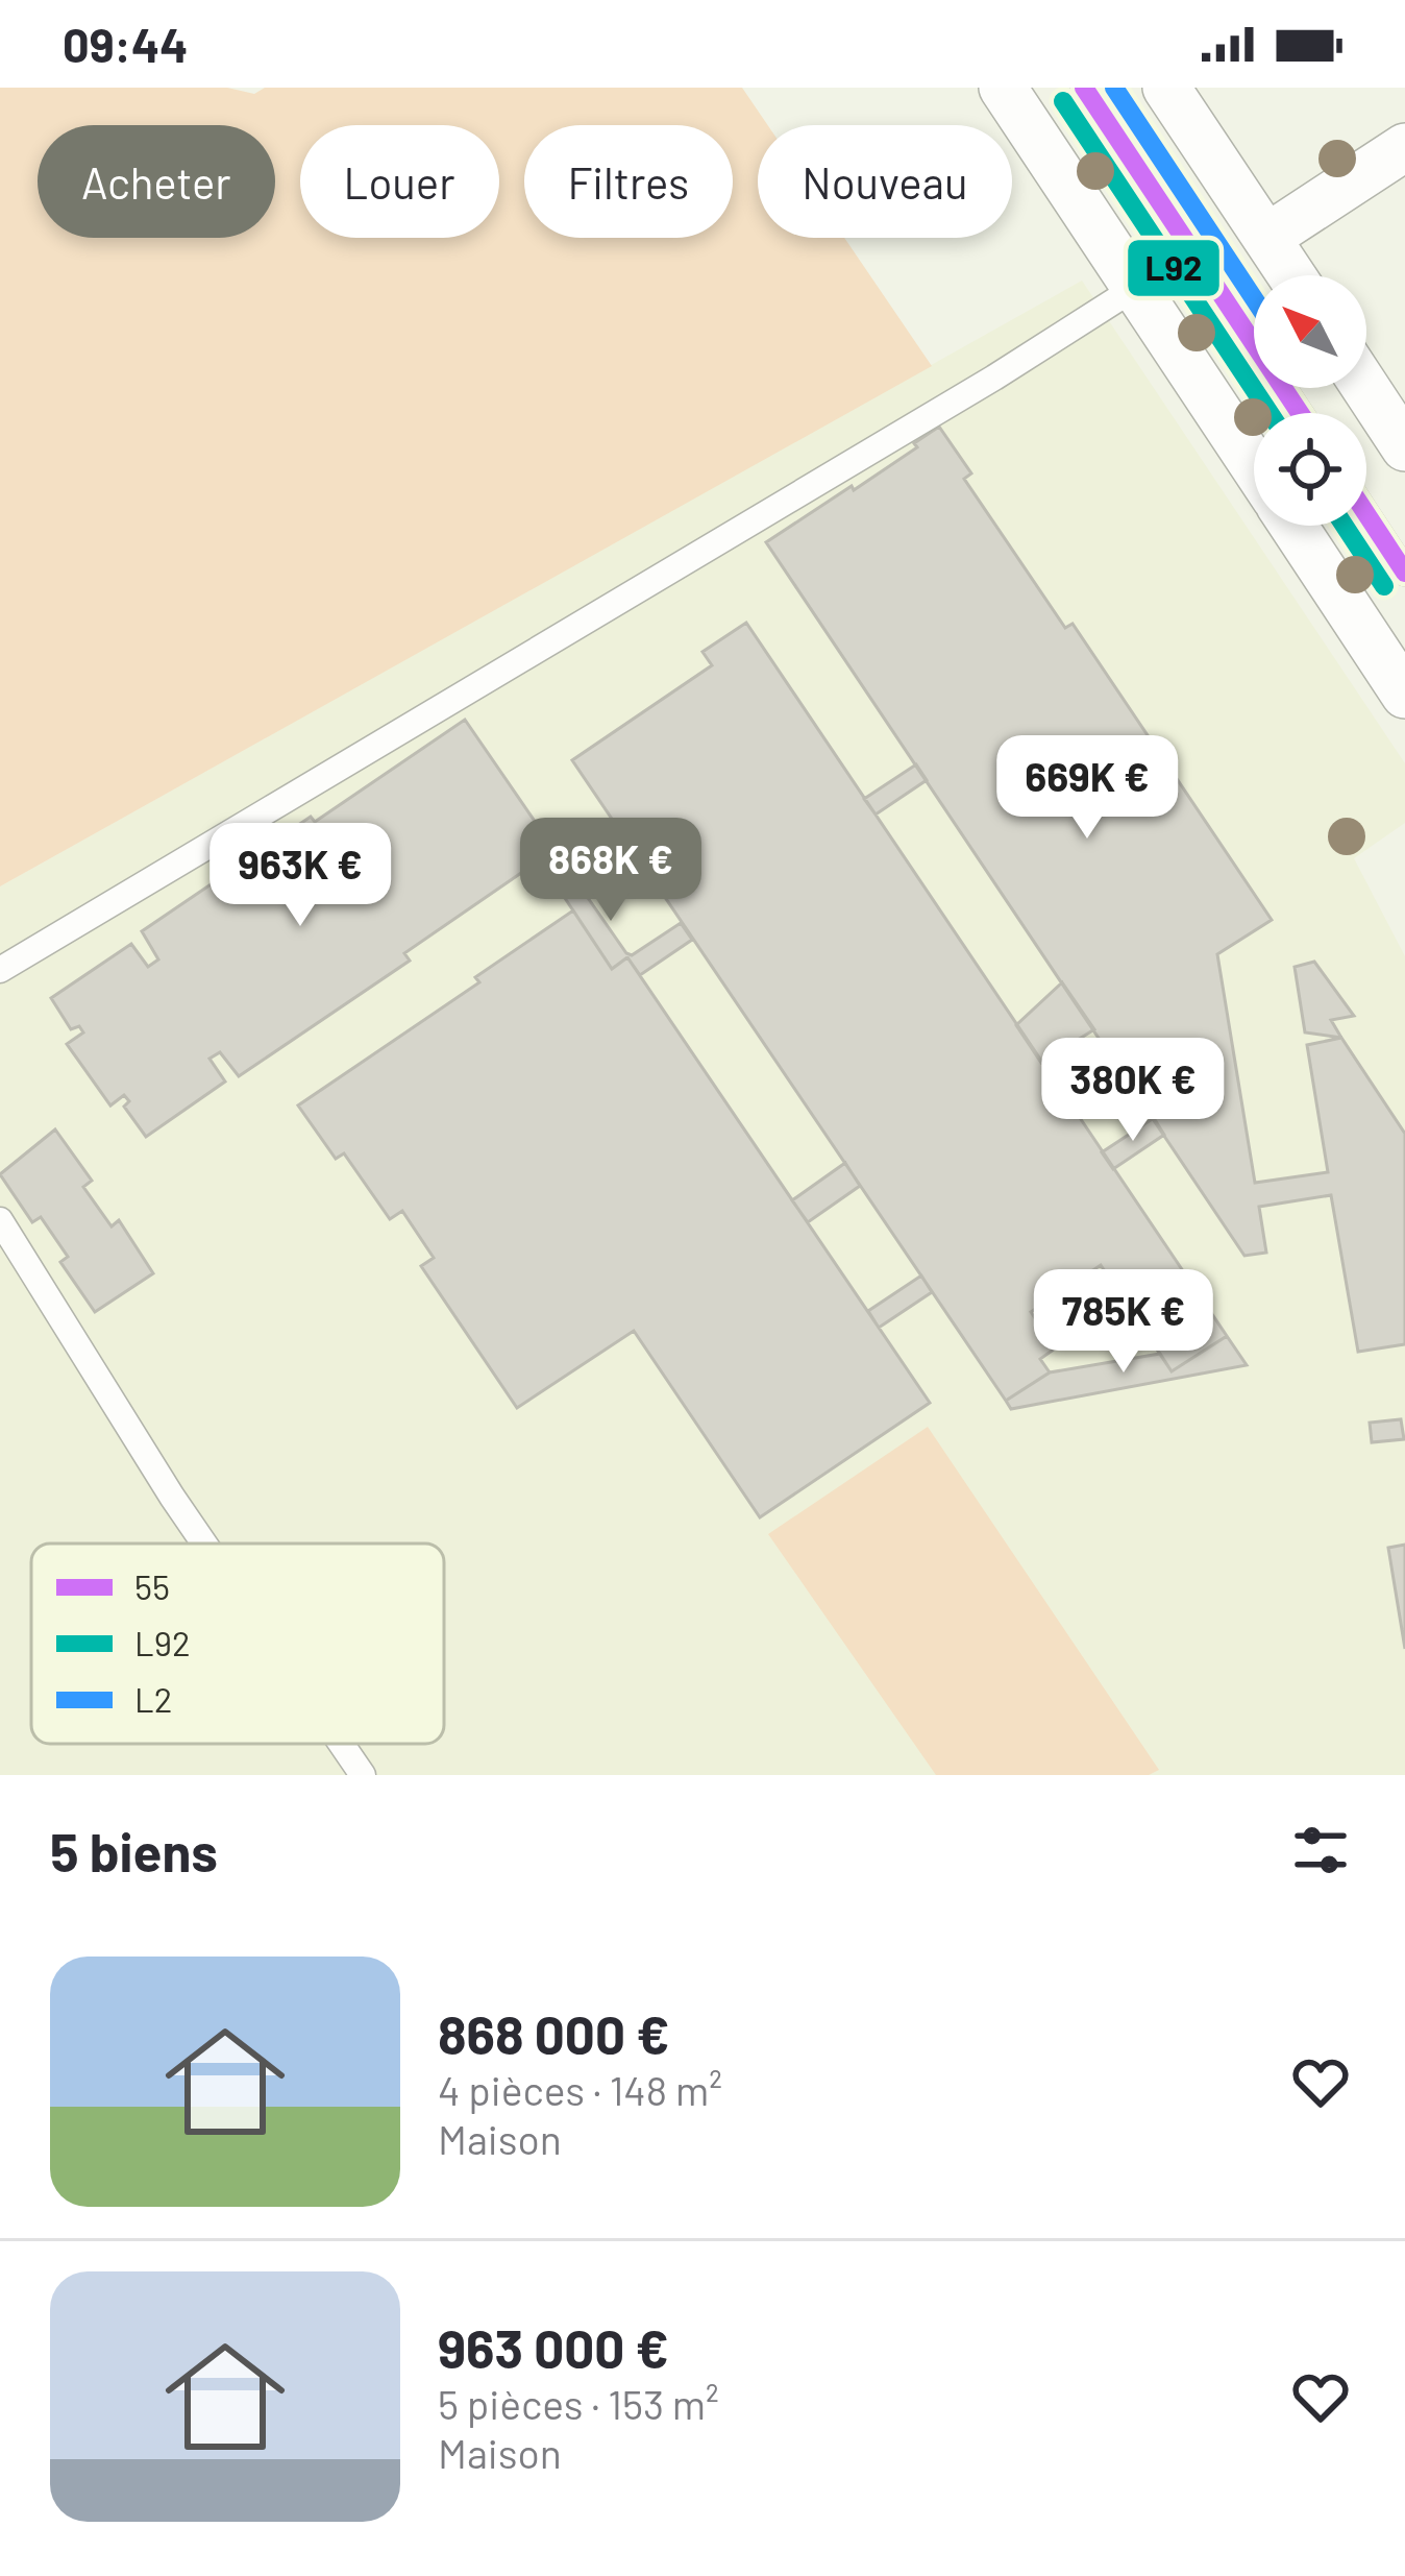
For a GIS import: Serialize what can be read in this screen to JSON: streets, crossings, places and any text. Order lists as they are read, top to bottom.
{
  "lines": ["transit line 55", "transit line L2", "transit line L92"],
  "legend": ["55", "L92", "L2"],
  "north": "top left",
  "page": {
    "status": "09:44",
    "chip": [
      "Acheter",
      "Louer",
      "Filtres",
      "Nouveau"
    ],
    "price": [
      "669K €",
      "868K €",
      "963K €",
      "380K €",
      "785K €"
    ],
    "heading": "5 biens",
    "list": [
      {
        "name": "868 000 €",
        "note": "4 pièces · 148 m² · Maison"
      },
      {
        "name": "963 000 €",
        "note": "5 pièces · 153 m² · Maison"
      }
    ]
  }
}
